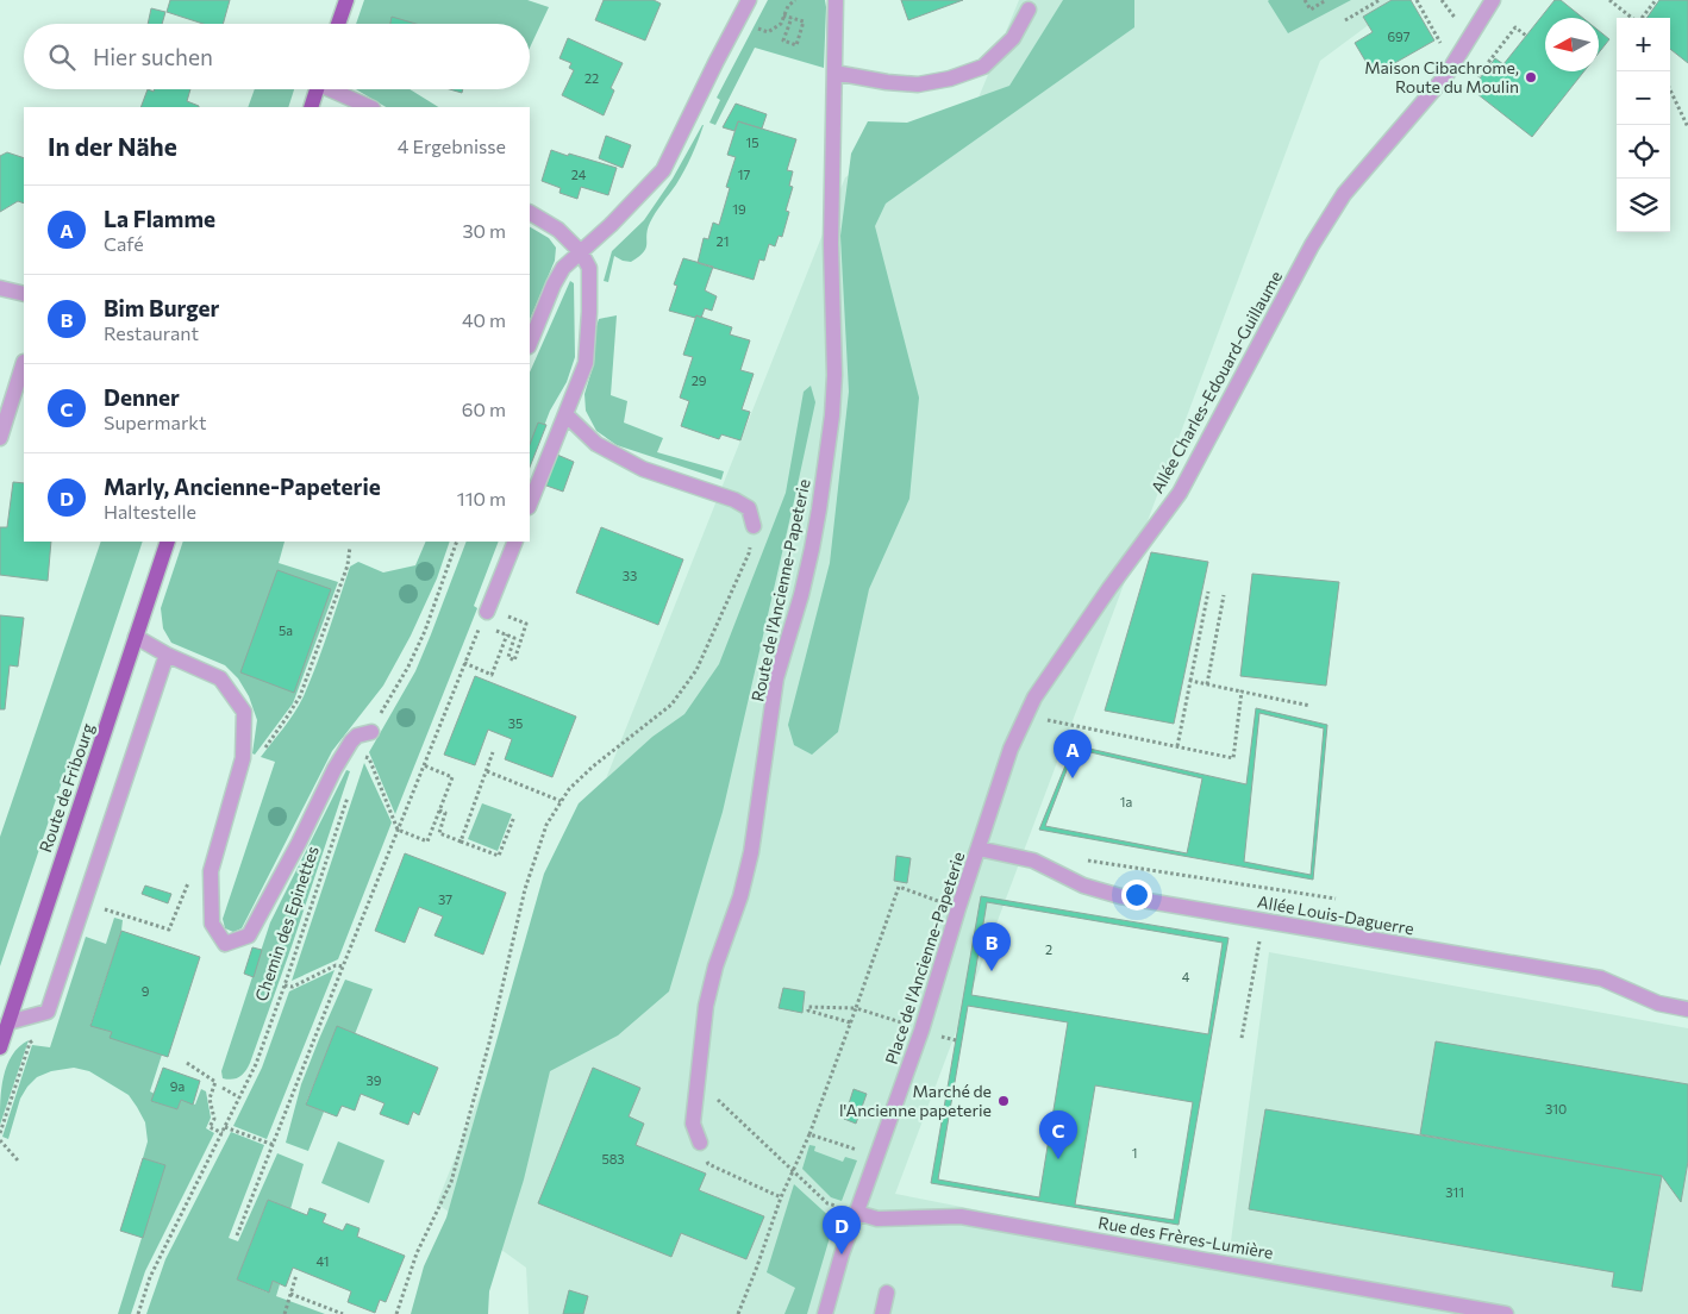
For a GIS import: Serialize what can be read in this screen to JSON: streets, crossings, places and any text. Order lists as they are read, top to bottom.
{
  "streets": {
    "main road": ["Route de Fribourg"],
    "street": [
      "Allée Charles-Edouard-Guillaume",
      "Route de l'Ancienne-Papeterie",
      "Allée Louis-Daguerre",
      "Place de l'Ancienne-Papeterie",
      "Rue des Frères-Lumière"
    ],
    "path": ["Chemin des Epinettes"]
  },
  "crossings": [
    ["Allée Charles-Edouard-Guillaume", "Allée Louis-Daguerre"],
    ["Allée Charles-Edouard-Guillaume", "Place de l'Ancienne-Papeterie"],
    ["Allée Louis-Daguerre", "Place de l'Ancienne-Papeterie"],
    ["Place de l'Ancienne-Papeterie", "Rue des Frères-Lumière"]
  ],
  "places": ["Maison Cibachrome, Route du Moulin", "Marché de l'Ancienne papeterie"],
  "house_numbers": [
    "697",
    "22",
    "15",
    "24",
    "17",
    "19",
    "21",
    "29",
    "33",
    "5a",
    "35",
    "1a",
    "37",
    "2",
    "4",
    "9",
    "39",
    "9a",
    "310",
    "1",
    "583",
    "311",
    "41"
  ],
  "north": "left",
  "page": {
    "map_buttons": ["+", "−"],
    "search": "Hier suchen",
    "heading": ["In der Nähe", "4 Ergebnisse"],
    "list": [
      {
        "mark": "A",
        "name": "La Flamme",
        "note": "Café",
        "value": "30 m"
      },
      {
        "mark": "B",
        "name": "Bim Burger",
        "note": "Restaurant",
        "value": "40 m"
      },
      {
        "mark": "C",
        "name": "Denner",
        "note": "Supermarkt",
        "value": "60 m"
      },
      {
        "mark": "D",
        "name": "Marly, Ancienne-Papeterie",
        "note": "Haltestelle",
        "value": "110 m"
      }
    ],
    "pins": [
      "A",
      "B",
      "C",
      "D"
    ]
  }
}
